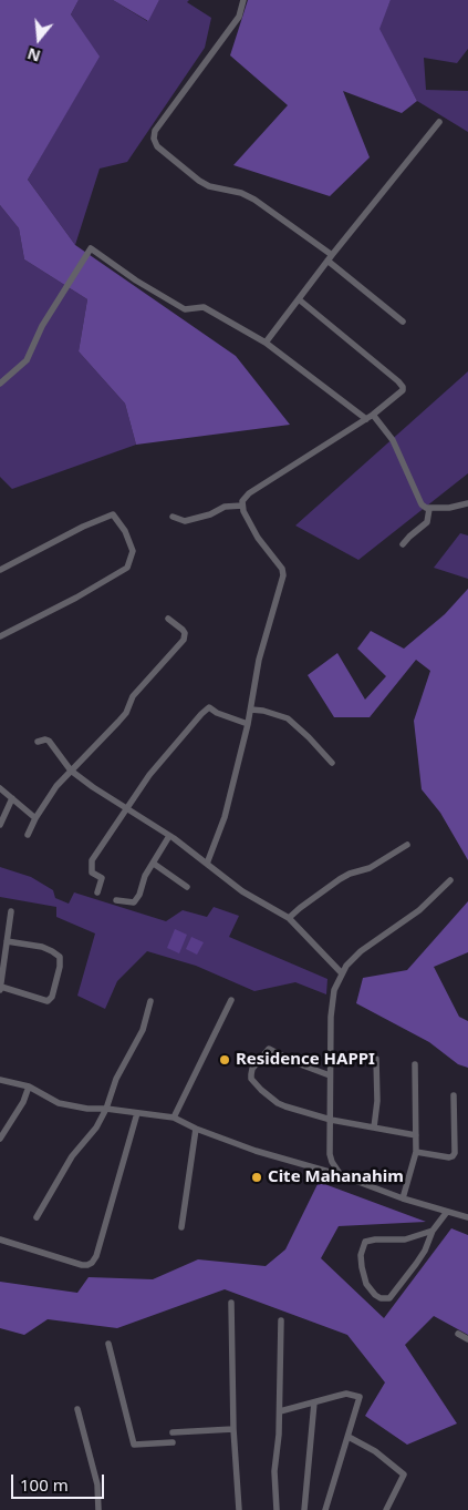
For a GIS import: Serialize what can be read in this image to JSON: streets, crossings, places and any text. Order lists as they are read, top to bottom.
{
  "places": ["Residence HAPPI", "Cite Mahanahim"],
  "scale_bar": "100 m",
  "north": "bottom"
}
